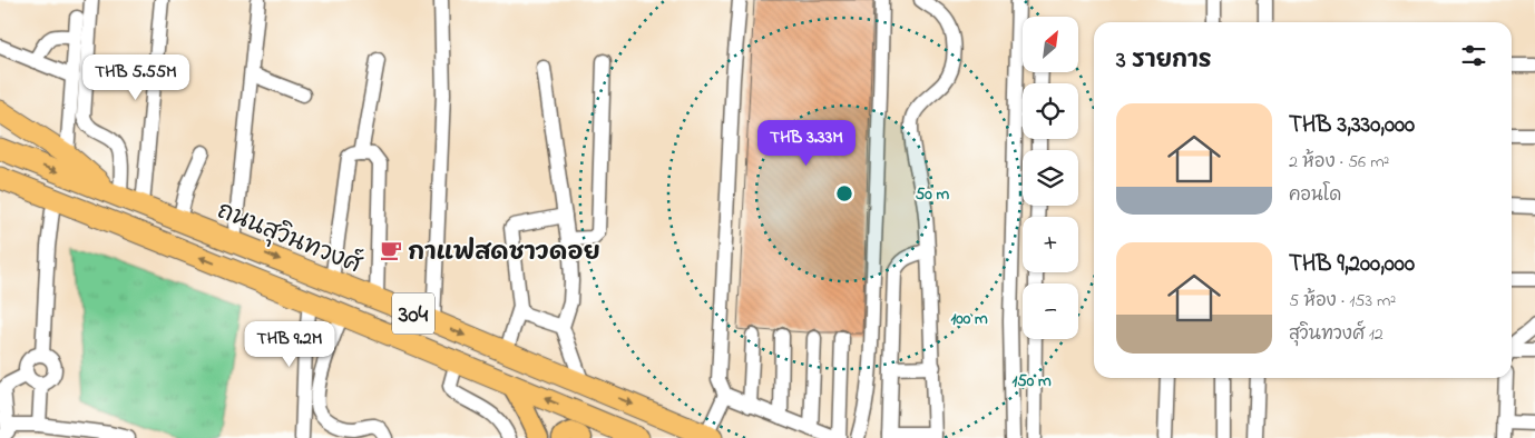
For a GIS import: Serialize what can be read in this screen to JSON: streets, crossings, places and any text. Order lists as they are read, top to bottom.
{
  "streets": {
    "highway": ["ถนนสุวินทวงศ์", "304"]
  },
  "places": {
    "cafe": ["กาแฟสดชาวดอย"]
  },
  "north": "top right",
  "page": {
    "map_buttons": ["+", "−"],
    "heading": "3 รายการ",
    "price": ["THB 5.55M", "THB 3.33M", "THB 9.2M"],
    "list": [
      {
        "name": "THB 3,330,000",
        "note": "2 ห้อง · 56 m² · คอนโด"
      },
      {
        "name": "THB 9,200,000",
        "note": "5 ห้อง · 153 m² · สุวินทวงศ์ 12"
      }
    ]
  },
  "rings": ["50 m", "100 m", "150 m"]
}
